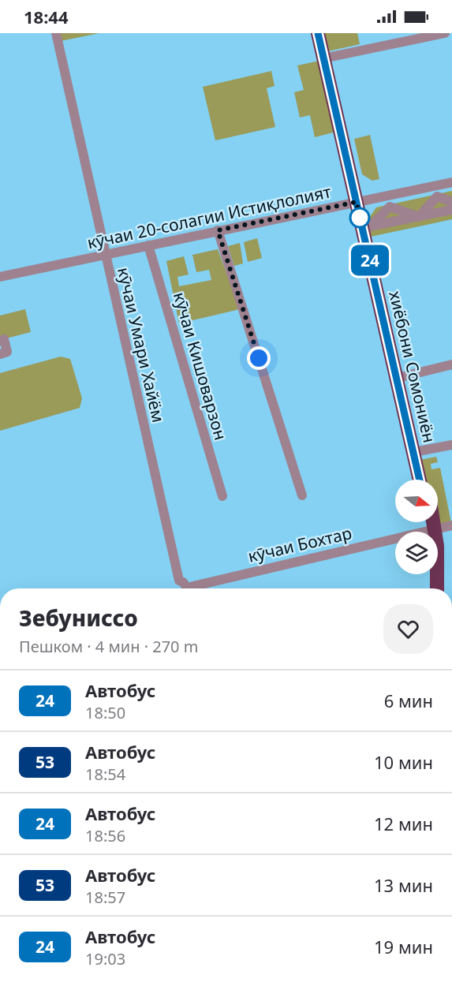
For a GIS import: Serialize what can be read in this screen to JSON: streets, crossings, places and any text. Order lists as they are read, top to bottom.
{
  "streets": {
    "highway": ["хиёбони Сомониён"],
    "street": [
      "кӯчаи 20-солагии Истиқлолият",
      "кӯчаи Умари Хайём",
      "кӯчаи Кишоварзон",
      "кӯчаи Бохтар"
    ]
  },
  "crossings": [
    ["кӯчаи 20-солагии Истиқлолият", "кӯчаи Умари Хайём"],
    ["кӯчаи 20-солагии Истиқлолият", "кӯчаи Кишоварзон"],
    ["кӯчаи 20-солагии Истиқлолият", "хиёбони Сомониён"],
    ["кӯчаи Умари Хайём", "кӯчаи Бохтар"]
  ],
  "lines": ["bus line 24"],
  "north": "right",
  "page": {
    "status": "18:44",
    "on_map": "24",
    "heading": ["Зебуниссо", "Пешком · 4 мин · 270 m"],
    "list": [
      {
        "mark": "24",
        "name": "Автобус",
        "note": "18:50",
        "value": "6 мин"
      },
      {
        "mark": "53",
        "name": "Автобус",
        "note": "18:54",
        "value": "10 мин"
      },
      {
        "mark": "24",
        "name": "Автобус",
        "note": "18:56",
        "value": "12 мин"
      },
      {
        "mark": "53",
        "name": "Автобус",
        "note": "18:57",
        "value": "13 мин"
      },
      {
        "mark": "24",
        "name": "Автобус",
        "note": "19:03",
        "value": "19 мин"
      }
    ]
  }
}
